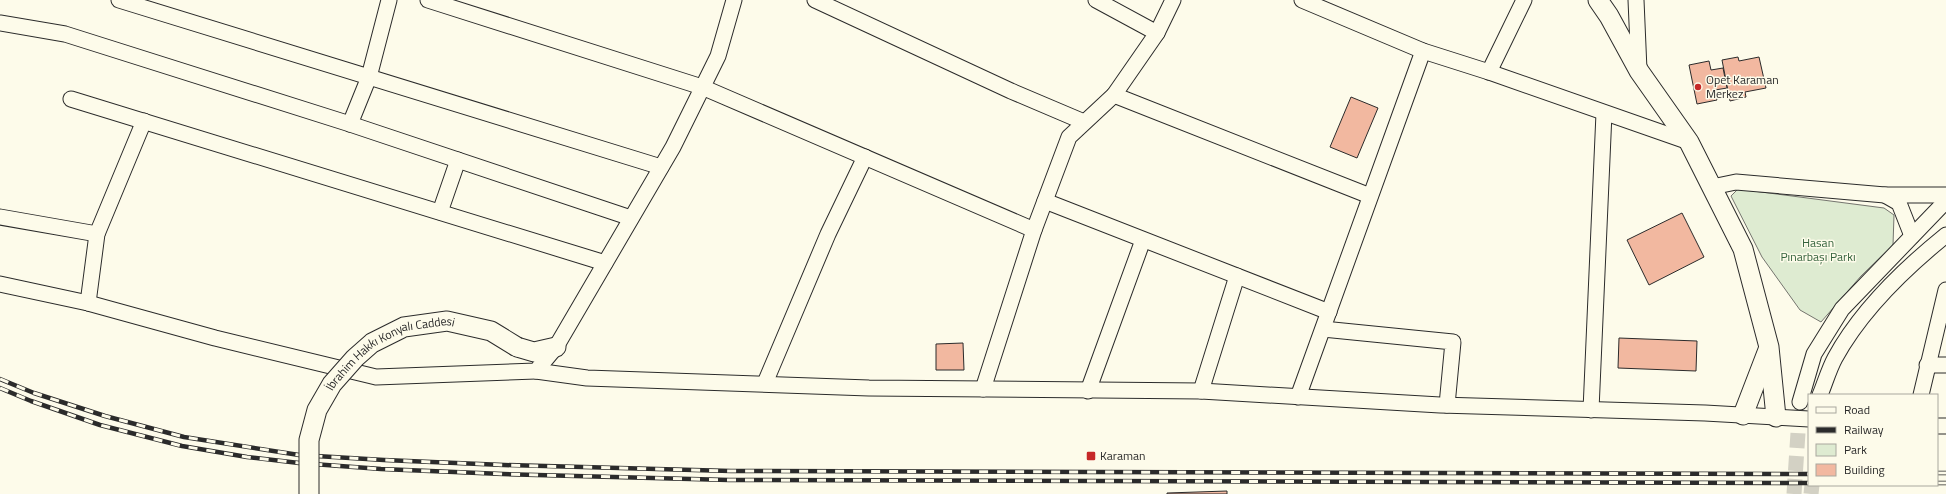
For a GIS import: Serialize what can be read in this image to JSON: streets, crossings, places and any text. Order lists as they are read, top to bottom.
{
  "streets": {
    "main road": ["İbrahim Hakkı Konyalı Caddesi"]
  },
  "parks": ["Hasan Pınarbaşı Parkı"],
  "places": {
    "other": ["Opet Karaman Merkez"],
    "transit": ["Karaman"]
  },
  "legend": [
    "Road",
    "Railway",
    "Park",
    "Building"
  ]
}
